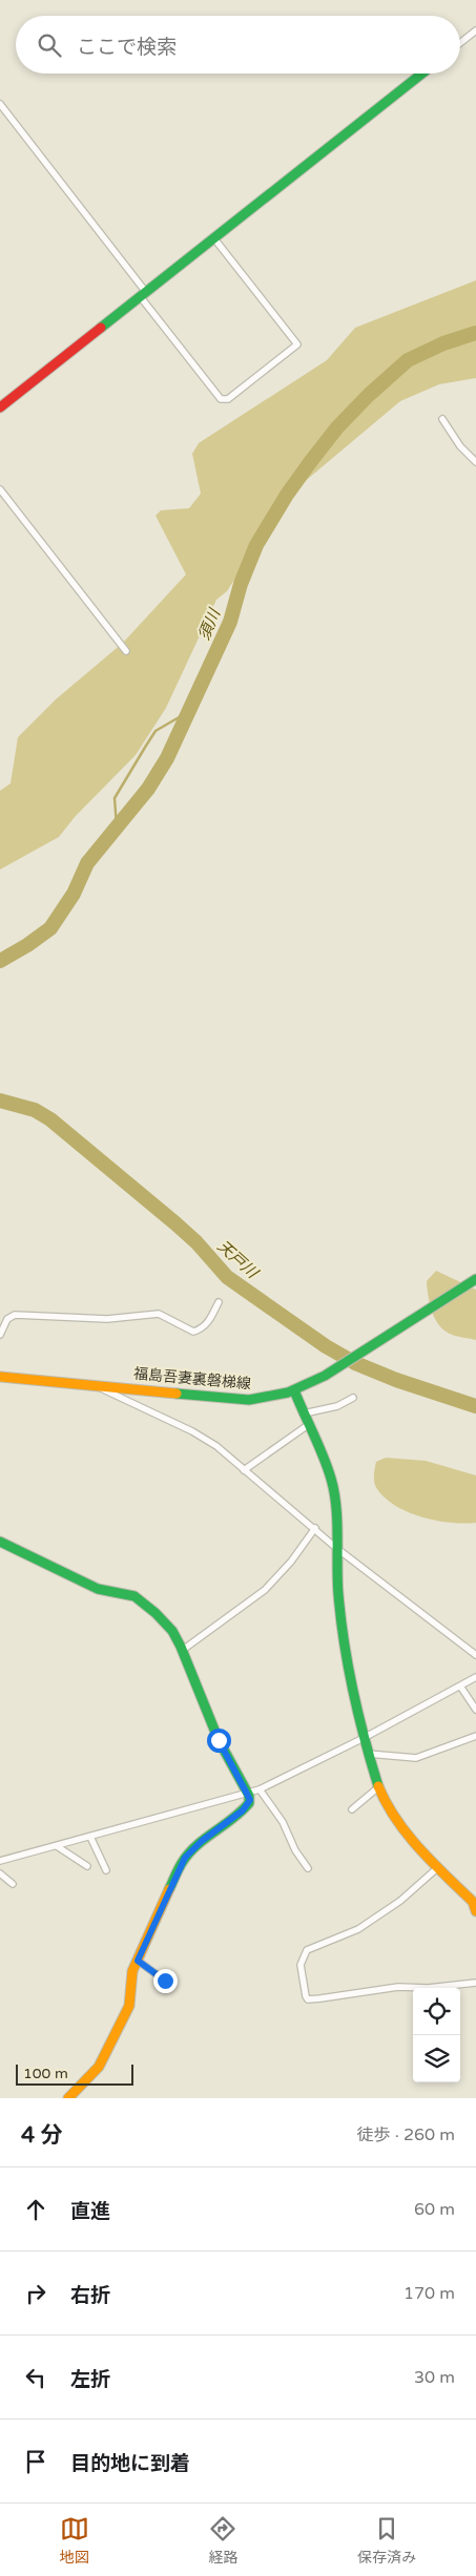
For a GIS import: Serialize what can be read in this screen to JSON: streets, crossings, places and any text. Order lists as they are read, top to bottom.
{
  "streets": {
    "street": ["福島吾妻裏磐梯線"]
  },
  "water": ["須川", "天戸川"],
  "scale_bar": "100 m",
  "page": {
    "search": "ここで検索",
    "scale": "100 m",
    "heading": ["4 分", "徒歩 · 260 m"],
    "list": [
      ["直進", "60 m"],
      ["右折", "170 m"],
      ["左折", "30 m"],
      "目的地に到着"
    ],
    "nav": ["地図", "経路", "保存済み"]
  }
}
